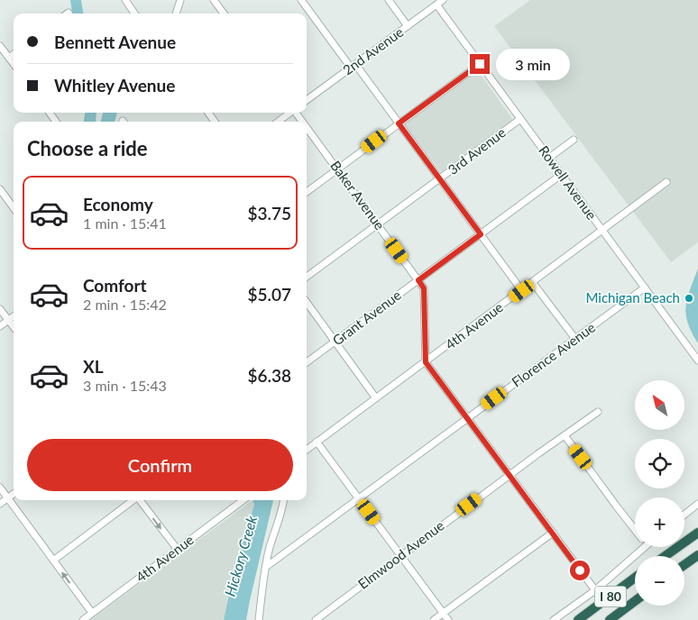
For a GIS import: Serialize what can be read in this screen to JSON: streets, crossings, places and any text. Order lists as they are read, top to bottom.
{
  "streets": {
    "highway": ["I 80"],
    "street": [
      "2nd Avenue",
      "3rd Avenue",
      "Rowell Avenue",
      "Baker Avenue",
      "Grant Avenue",
      "4th Avenue",
      "Florence Avenue",
      "Elmwood Avenue"
    ]
  },
  "crossings": [
    ["2nd Avenue", "Rowell Avenue"],
    ["3rd Avenue", "Rowell Avenue"],
    ["3rd Avenue", "Baker Avenue"],
    ["Rowell Avenue", "Grant Avenue"],
    ["Rowell Avenue", "4th Avenue"],
    ["Rowell Avenue", "Florence Avenue"],
    ["Baker Avenue", "Grant Avenue"],
    ["Baker Avenue", "4th Avenue"]
  ],
  "water": ["Hickory Creek"],
  "places": ["Michigan Beach"],
  "north": "top left",
  "page": {
    "banner": ["Bennett Avenue", "Whitley Avenue"],
    "bubble": "3 min",
    "heading": "Choose a ride",
    "list": [
      {
        "name": "Economy",
        "note": "1 min · 15:41",
        "value": "$3.75"
      },
      {
        "name": "Comfort",
        "note": "2 min · 15:42",
        "value": "$5.07"
      },
      {
        "name": "XL",
        "note": "3 min · 15:43",
        "value": "$6.38"
      }
    ],
    "map_buttons": ["+", "−"],
    "buttons": "Confirm"
  }
}
